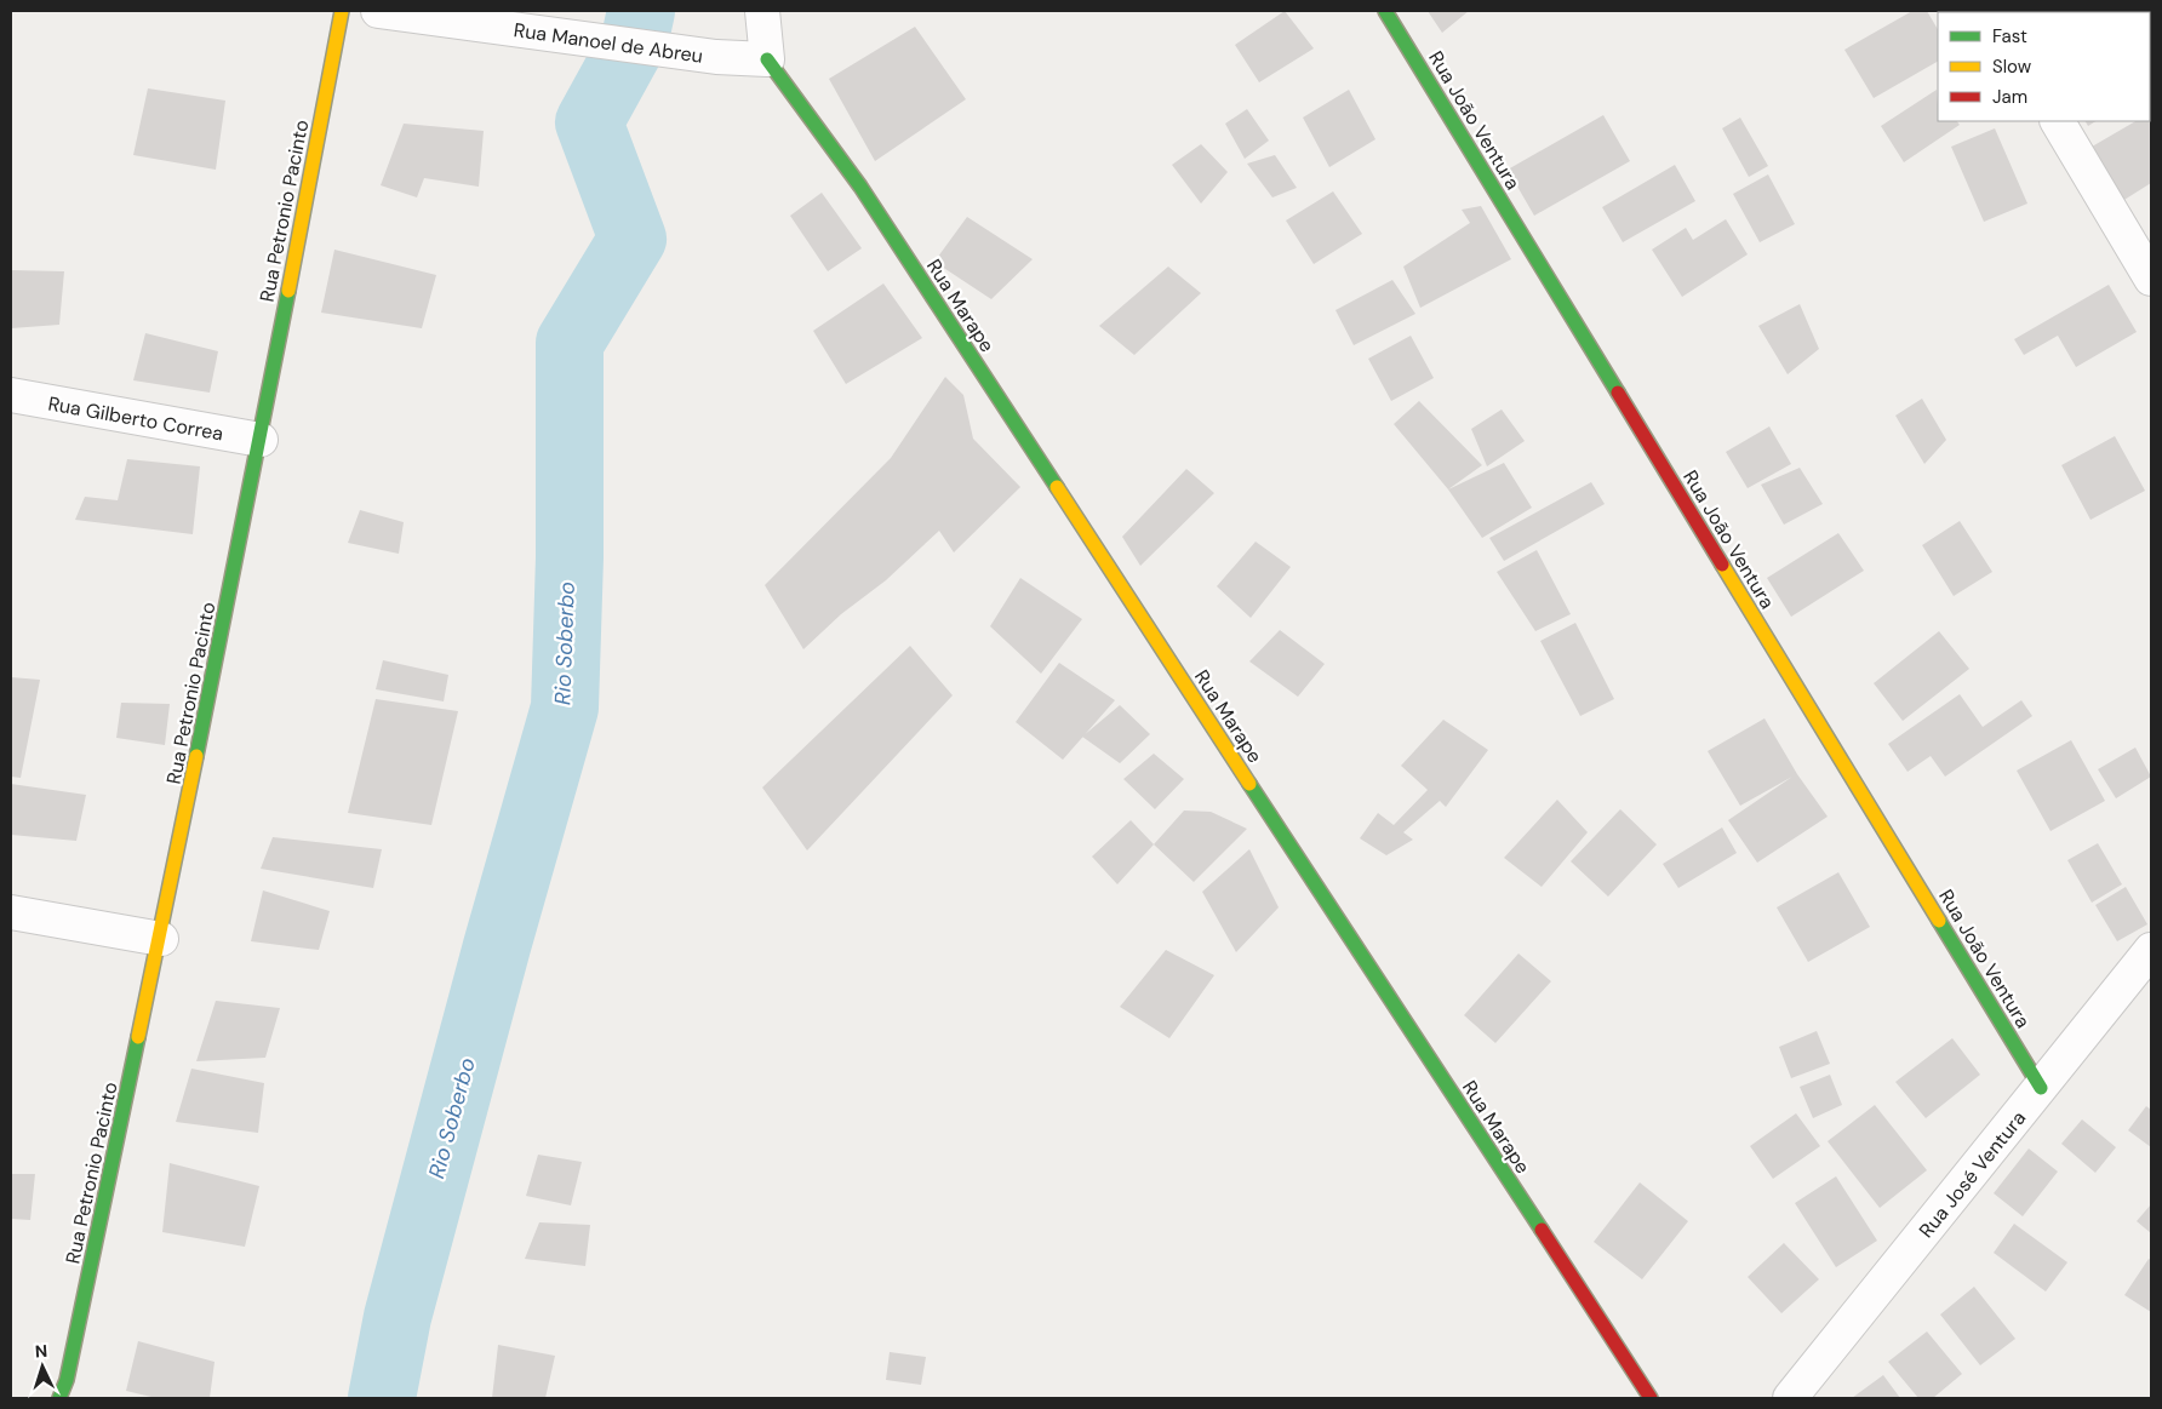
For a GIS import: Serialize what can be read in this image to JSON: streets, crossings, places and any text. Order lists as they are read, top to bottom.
{
  "streets": {
    "street": [
      "Rua Manoel de Abreu",
      "Rua João Ventura",
      "Rua Petronio Pacinto",
      "Rua Marape",
      "Rua Gilberto Correa",
      "Rua José Ventura"
    ]
  },
  "crossings": [
    ["Rua Manoel de Abreu", "Rua Marape"],
    ["Rua João Ventura", "Rua José Ventura"],
    ["Rua Petronio Pacinto", "Rua Gilberto Correa"]
  ],
  "water": ["Rio Soberbo"],
  "legend": ["Fast", "Slow", "Jam"],
  "north": "top"
}
